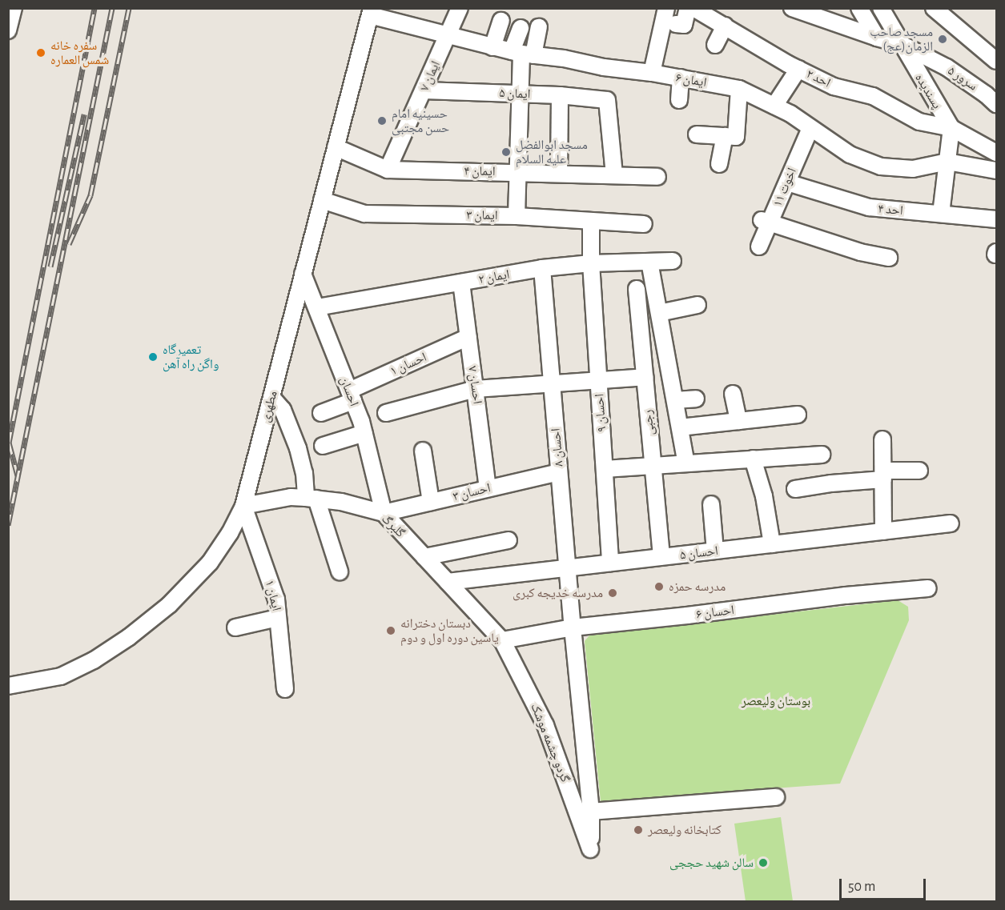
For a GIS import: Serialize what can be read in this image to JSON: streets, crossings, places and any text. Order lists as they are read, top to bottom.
{
  "streets": {
    "street": [
      "ایمان ۷",
      "احد ۲",
      "سرور ۵",
      "ایمان ۶",
      "پسندیده",
      "ایمان ۵",
      "ایمان ۴",
      "اخوت ۱۱",
      "احد ۴",
      "ایمان ۳",
      "ایمان ۲",
      "احسان ۱",
      "احسان ۷",
      "احسان",
      "مطهری",
      "احسان ۹",
      "رجبی",
      "احسان ۸",
      "احسان ۳",
      "گلبرگ",
      "احسان ۵",
      "ایمان ۱",
      "احسان ۶",
      "گردو چشمه موشک"
    ]
  },
  "crossings": [
    ["ایمان ۷", "ایمان ۶"],
    ["ایمان ۷", "ایمان ۵"],
    ["ایمان ۷", "ایمان ۴"],
    ["احد ۲", "پسندیده"],
    ["سرور ۵", "پسندیده"],
    ["ایمان ۶", "اخوت ۱۱"],
    ["ایمان ۶", "مطهری"],
    ["ایمان ۵", "ایمان ۴"],
    ["ایمان ۴", "مطهری"],
    ["اخوت ۱۱", "احد ۴"],
    ["ایمان ۳", "مطهری"],
    ["ایمان ۳", "احسان ۹"],
    ["ایمان ۲", "احسان ۷"],
    ["ایمان ۲", "احسان"],
    ["ایمان ۲", "احسان ۹"],
    ["ایمان ۲", "احسان ۸"],
    ["احسان ۱", "احسان ۷"],
    ["احسان ۱", "احسان"],
    ["احسان ۷", "احسان ۳"],
    ["احسان", "مطهری"],
    ["احسان", "احسان ۳"],
    ["احسان", "گلبرگ"],
    ["مطهری", "گلبرگ"],
    ["مطهری", "ایمان ۱"],
    ["احسان ۹", "احسان ۵"],
    ["رجبی", "احسان ۵"],
    ["احسان ۸", "احسان ۳"],
    ["احسان ۸", "احسان ۵"],
    ["احسان ۸", "احسان ۶"],
    ["احسان ۸", "گردو چشمه موشک"],
    ["احسان ۳", "گلبرگ"],
    ["گلبرگ", "احسان ۵"],
    ["گلبرگ", "ایمان ۱"],
    ["گلبرگ", "احسان ۶"],
    ["گلبرگ", "گردو چشمه موشک"],
    ["احسان ۶", "گردو چشمه موشک"]
  ],
  "parks": ["بوستان ولیعصر"],
  "places": [
    "مسجد صاحب الزمان(عج)",
    "سفره خانه شمس العماره",
    "حسینیه امام حسن مجتبی",
    "مسجد ابوالفضل علیه السلام",
    "تعمیرگاه واگن راه آهن",
    "مدرسه حمزه",
    "مدرسه خدیجه کبری",
    "دبستان دخترانه یاسین دوره اول و دوم",
    "کتابخانه ولیعصر",
    "سالن شهید حججی"
  ],
  "scale_bar": "50 m"
}
